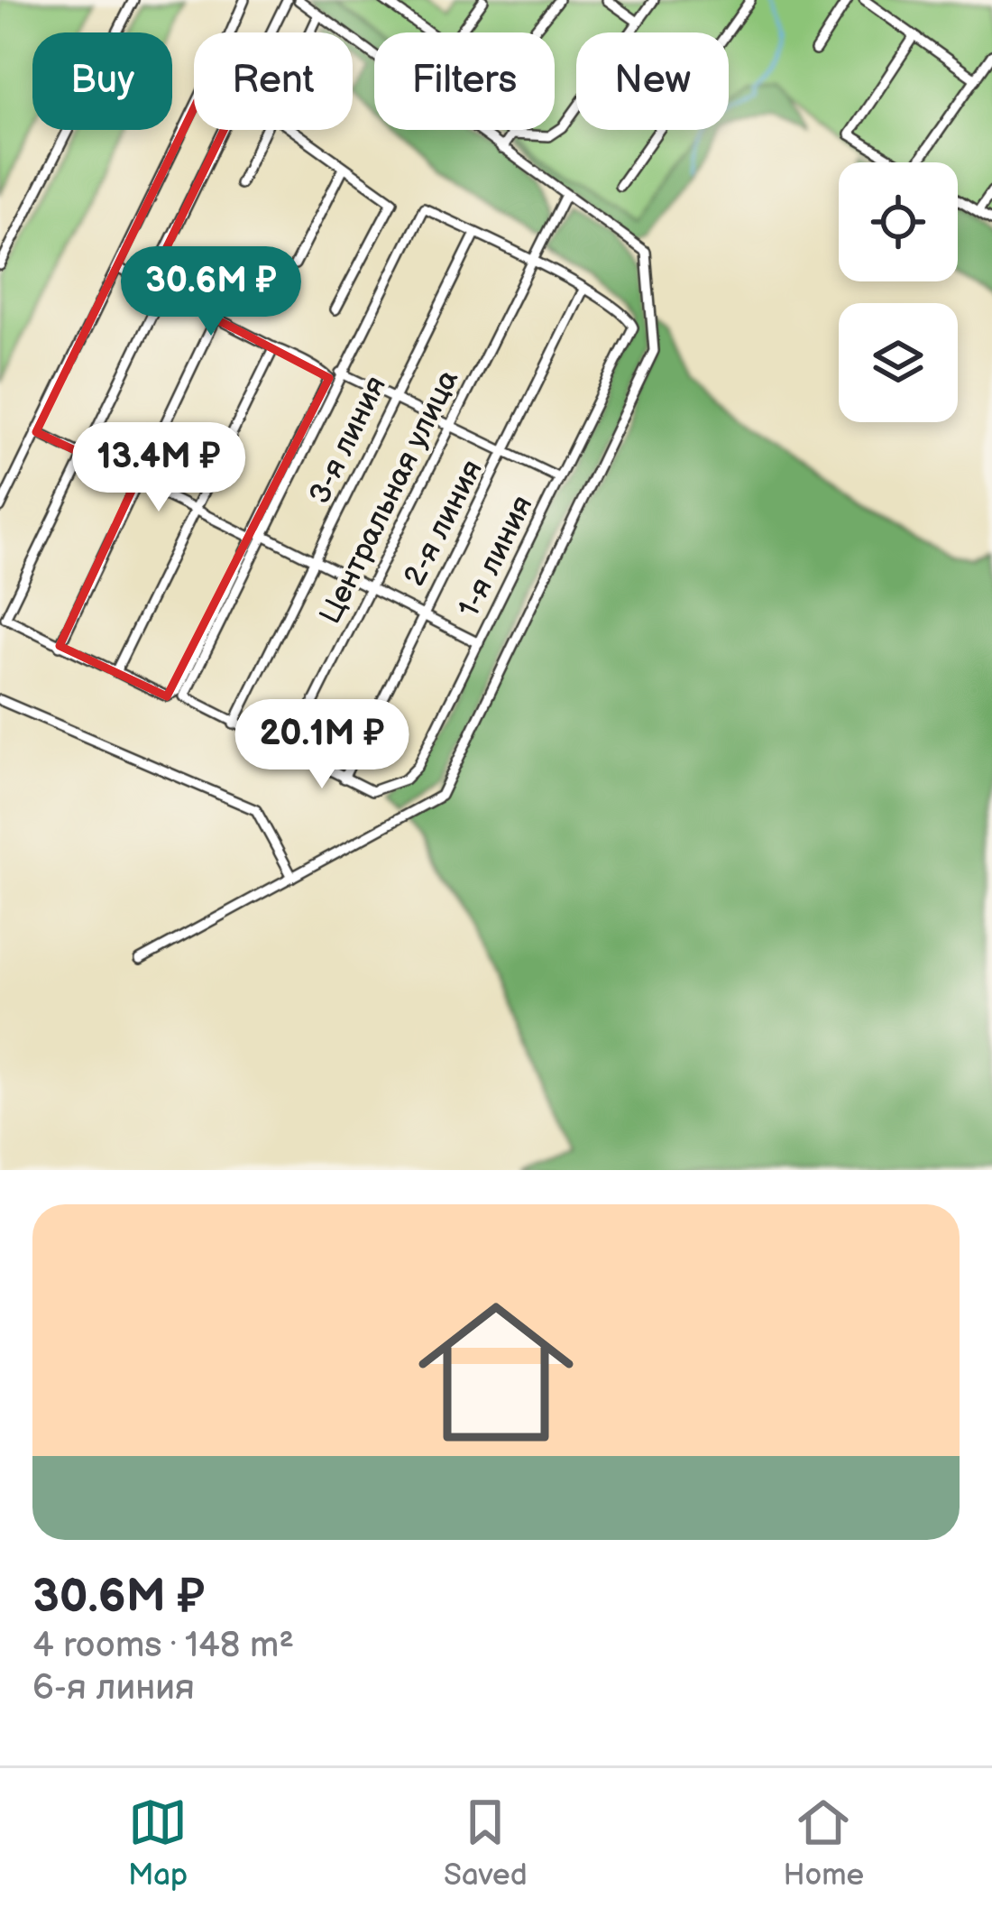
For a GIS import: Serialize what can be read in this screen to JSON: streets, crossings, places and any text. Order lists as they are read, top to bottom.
{
  "streets": {
    "street": [
      "3-я линия",
      "Центральная улица",
      "2-я линия",
      "1-я линия"
    ]
  },
  "crossings": [
    ["2-я линия", "1-я линия"]
  ],
  "page": {
    "chip": [
      "Buy",
      "Rent",
      "Filters",
      "New"
    ],
    "price": ["30.6M ₽", "13.4M ₽", "20.1M ₽"],
    "list": [
      {
        "name": "30.6M ₽",
        "note": "4 rooms · 148 m² · 6-я линия"
      }
    ],
    "tabs": ["Map", "Saved", "Home"]
  }
}
